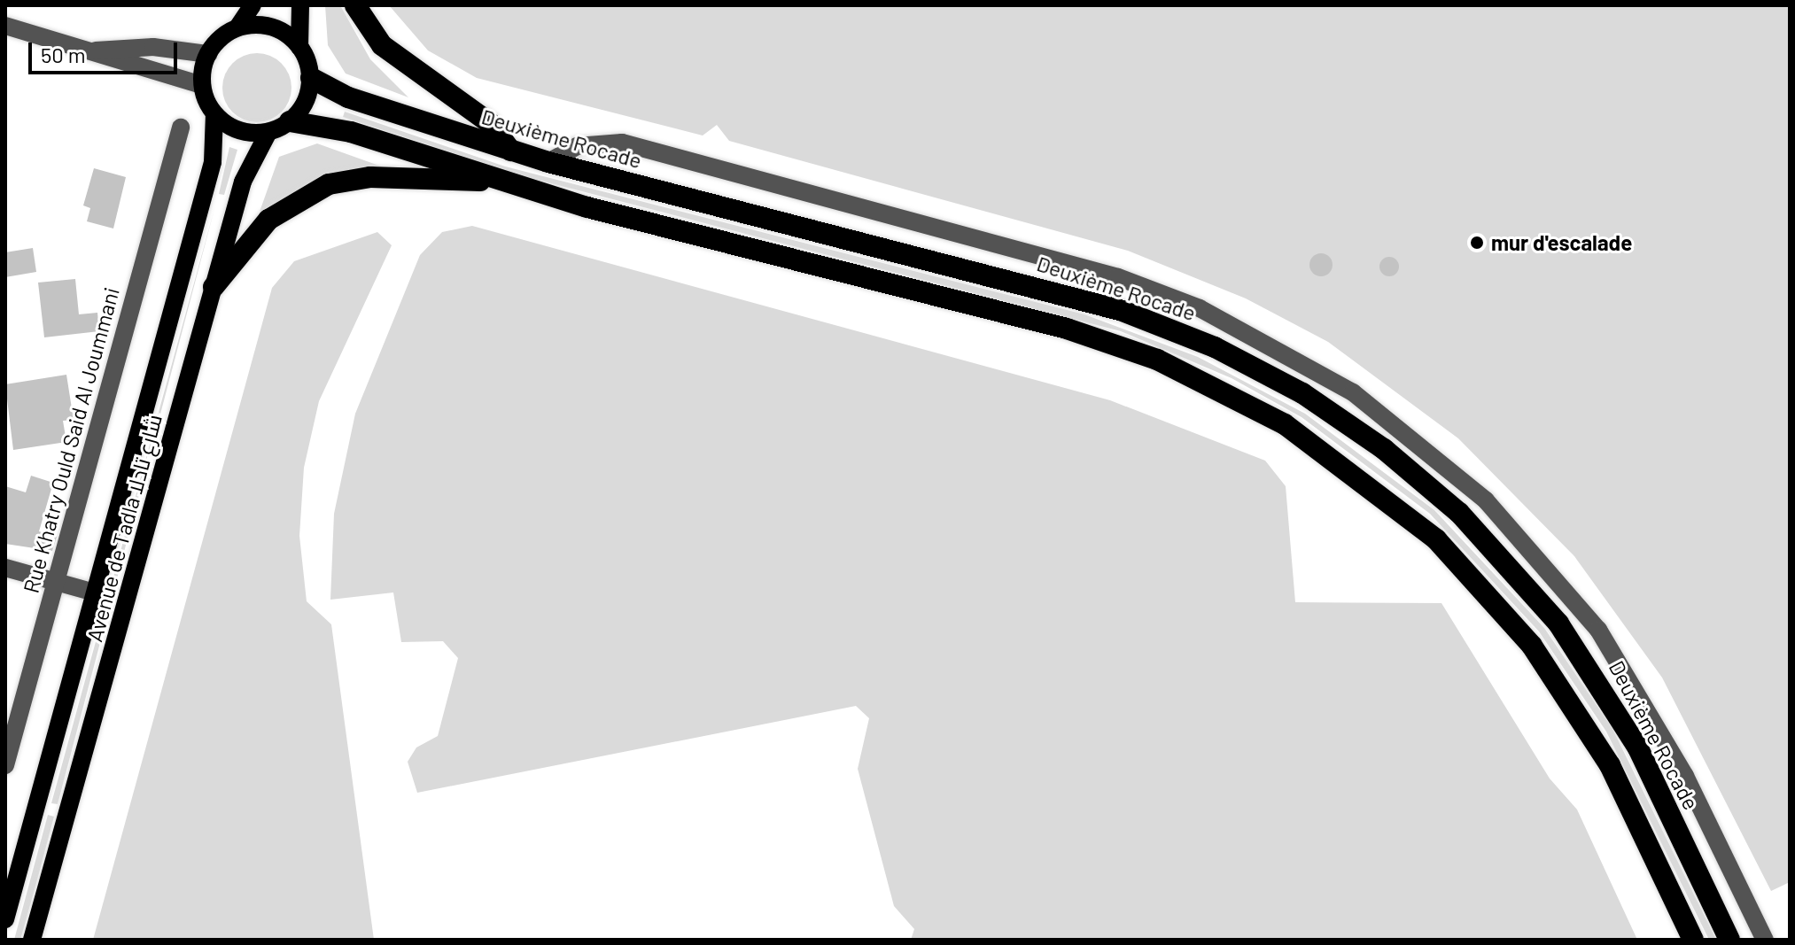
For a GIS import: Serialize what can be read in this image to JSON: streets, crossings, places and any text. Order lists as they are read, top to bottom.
{
  "streets": {
    "highway": ["Deuxième Rocade"],
    "main road": ["Avenue de Tadla شارع تادلا"],
    "street": ["Rue Khatry Ould Said Al Joummani"]
  },
  "crossings": [
    ["Deuxième Rocade", "Avenue de Tadla شارع تادلا"]
  ],
  "places": ["mur d'escalade"],
  "scale_bar": "50 m"
}
